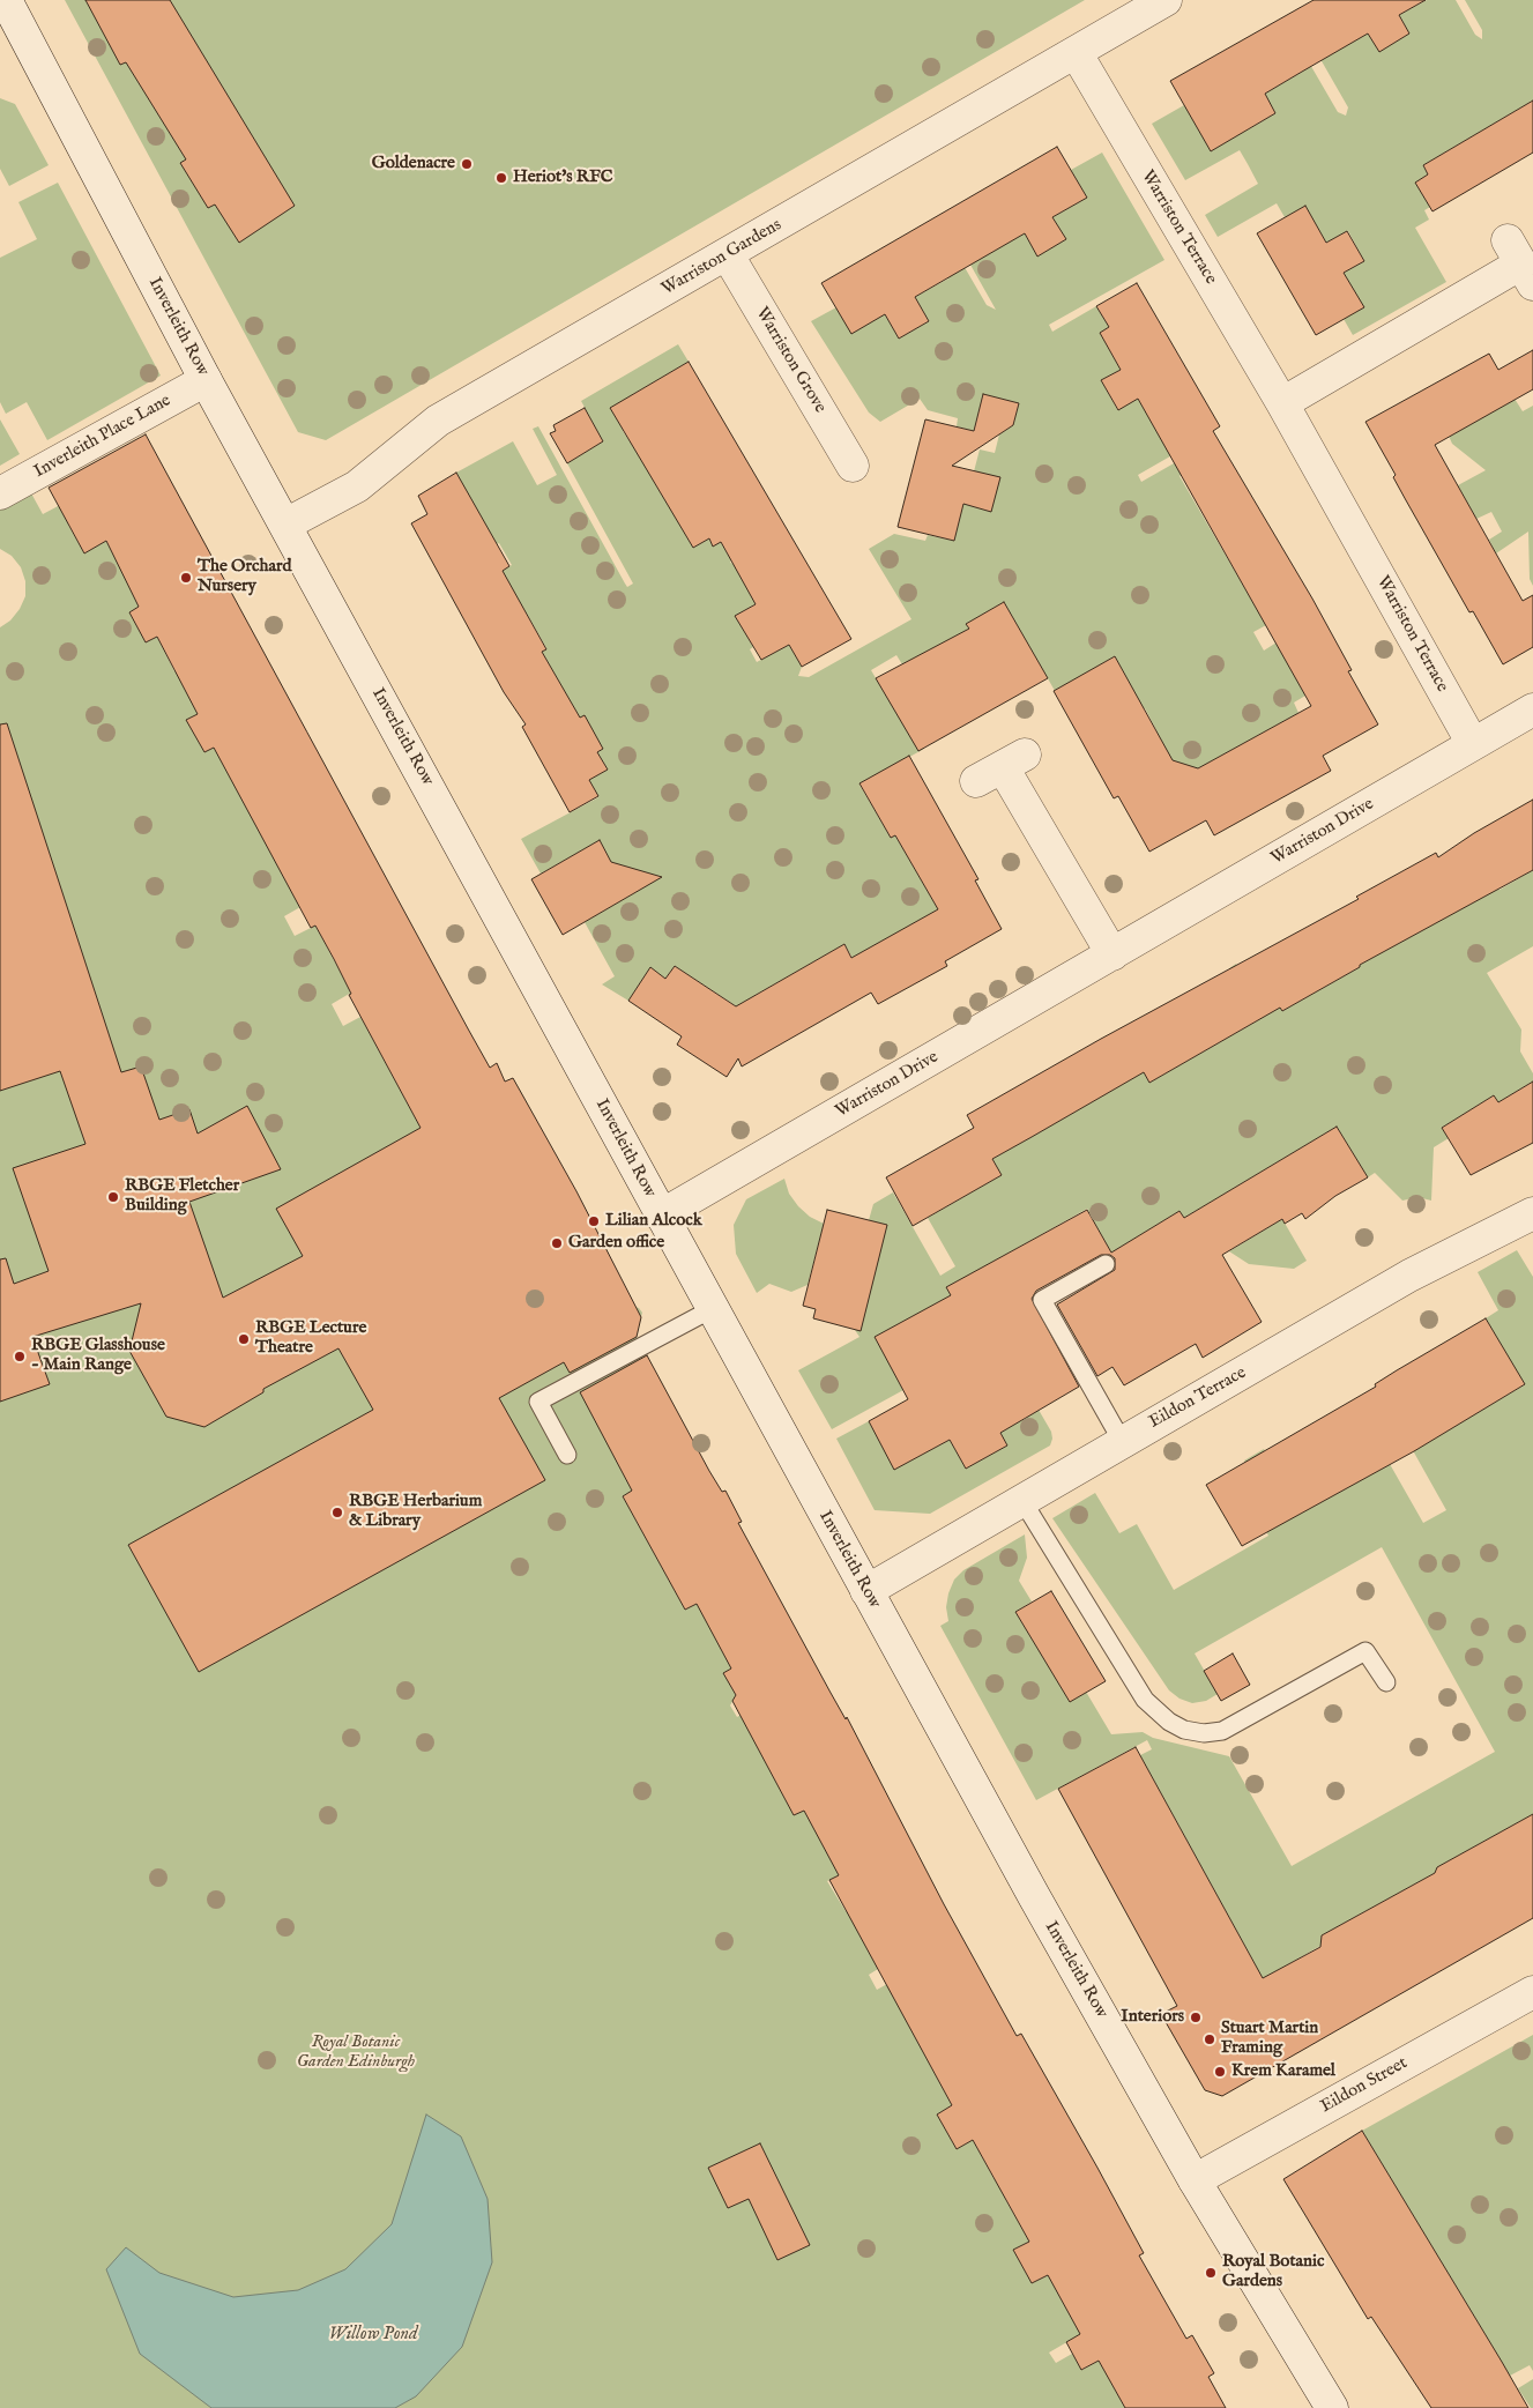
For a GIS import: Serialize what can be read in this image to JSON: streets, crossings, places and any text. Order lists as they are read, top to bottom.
{
  "streets": {
    "street": [
      "Warriston Terrace",
      "Warriston Gardens",
      "Inverleith Row",
      "Warriston Grove",
      "Inverleith Place Lane",
      "Warriston Drive",
      "Eildon Terrace",
      "Eildon Street"
    ]
  },
  "crossings": [
    ["Warriston Terrace", "Warriston Gardens"],
    ["Warriston Terrace", "Warriston Drive"],
    ["Warriston Gardens", "Inverleith Row"],
    ["Warriston Gardens", "Warriston Grove"],
    ["Inverleith Row", "Inverleith Place Lane"],
    ["Inverleith Row", "Warriston Drive"],
    ["Inverleith Row", "Eildon Terrace"],
    ["Inverleith Row", "Eildon Street"]
  ],
  "water": ["Willow Pond"],
  "parks": ["Royal Botanic Garden Edinburgh"],
  "places": [
    "Goldenacre",
    "Heriot's RFC",
    "The Orchard Nursery",
    "RBGE Fletcher Building",
    "Lilian Alcock",
    "Garden office",
    "RBGE Lecture Theatre",
    "RBGE Glasshouse - Main Range",
    "RBGE Herbarium & Library",
    "Interiors",
    "Stuart Martin Framing",
    "Krem Karamel",
    "Royal Botanic Gardens"
  ]
}
